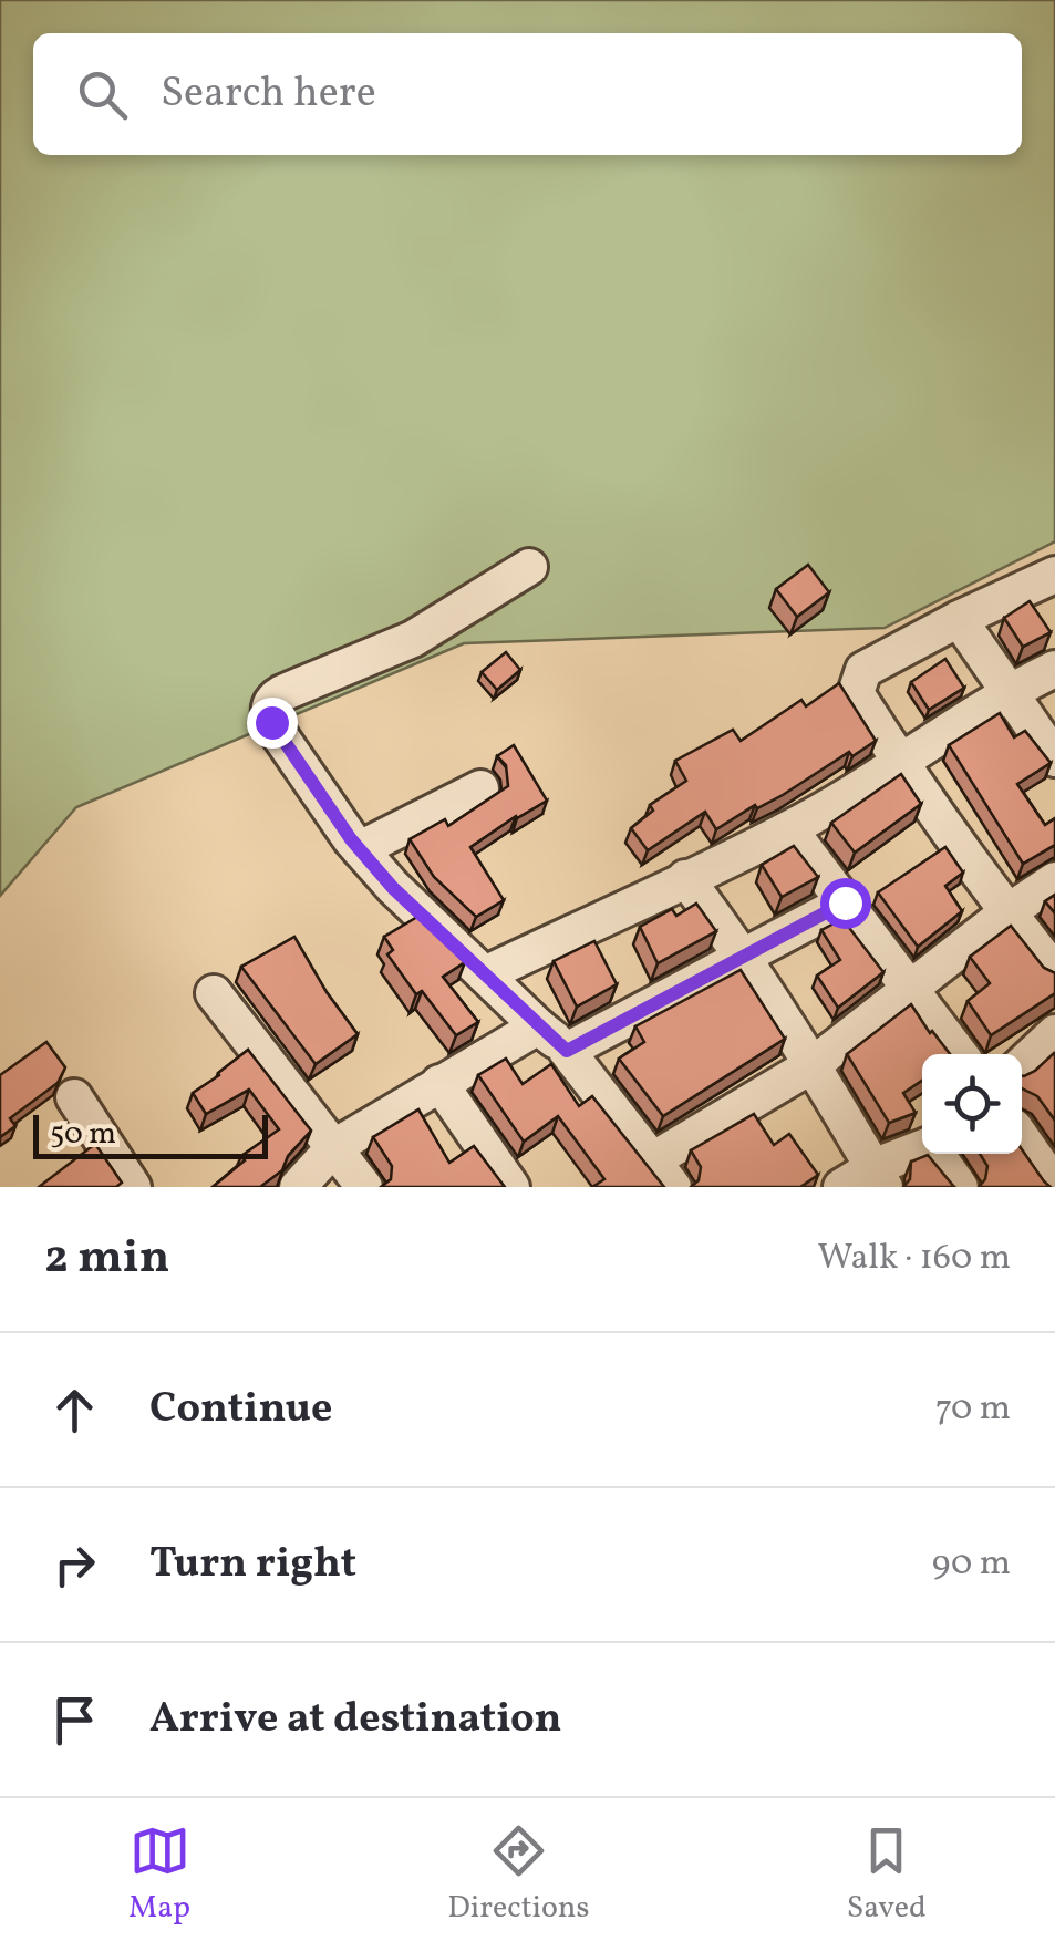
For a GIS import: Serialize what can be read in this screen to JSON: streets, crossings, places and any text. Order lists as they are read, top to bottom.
{
  "scale_bar": "50 m",
  "page": {
    "search": "Search here",
    "scale": "50 m",
    "heading": ["2 min", "Walk · 160 m"],
    "list": [
      ["Continue", "70 m"],
      ["Turn right", "90 m"],
      "Arrive at destination"
    ],
    "nav": ["Map", "Directions", "Saved"]
  }
}
